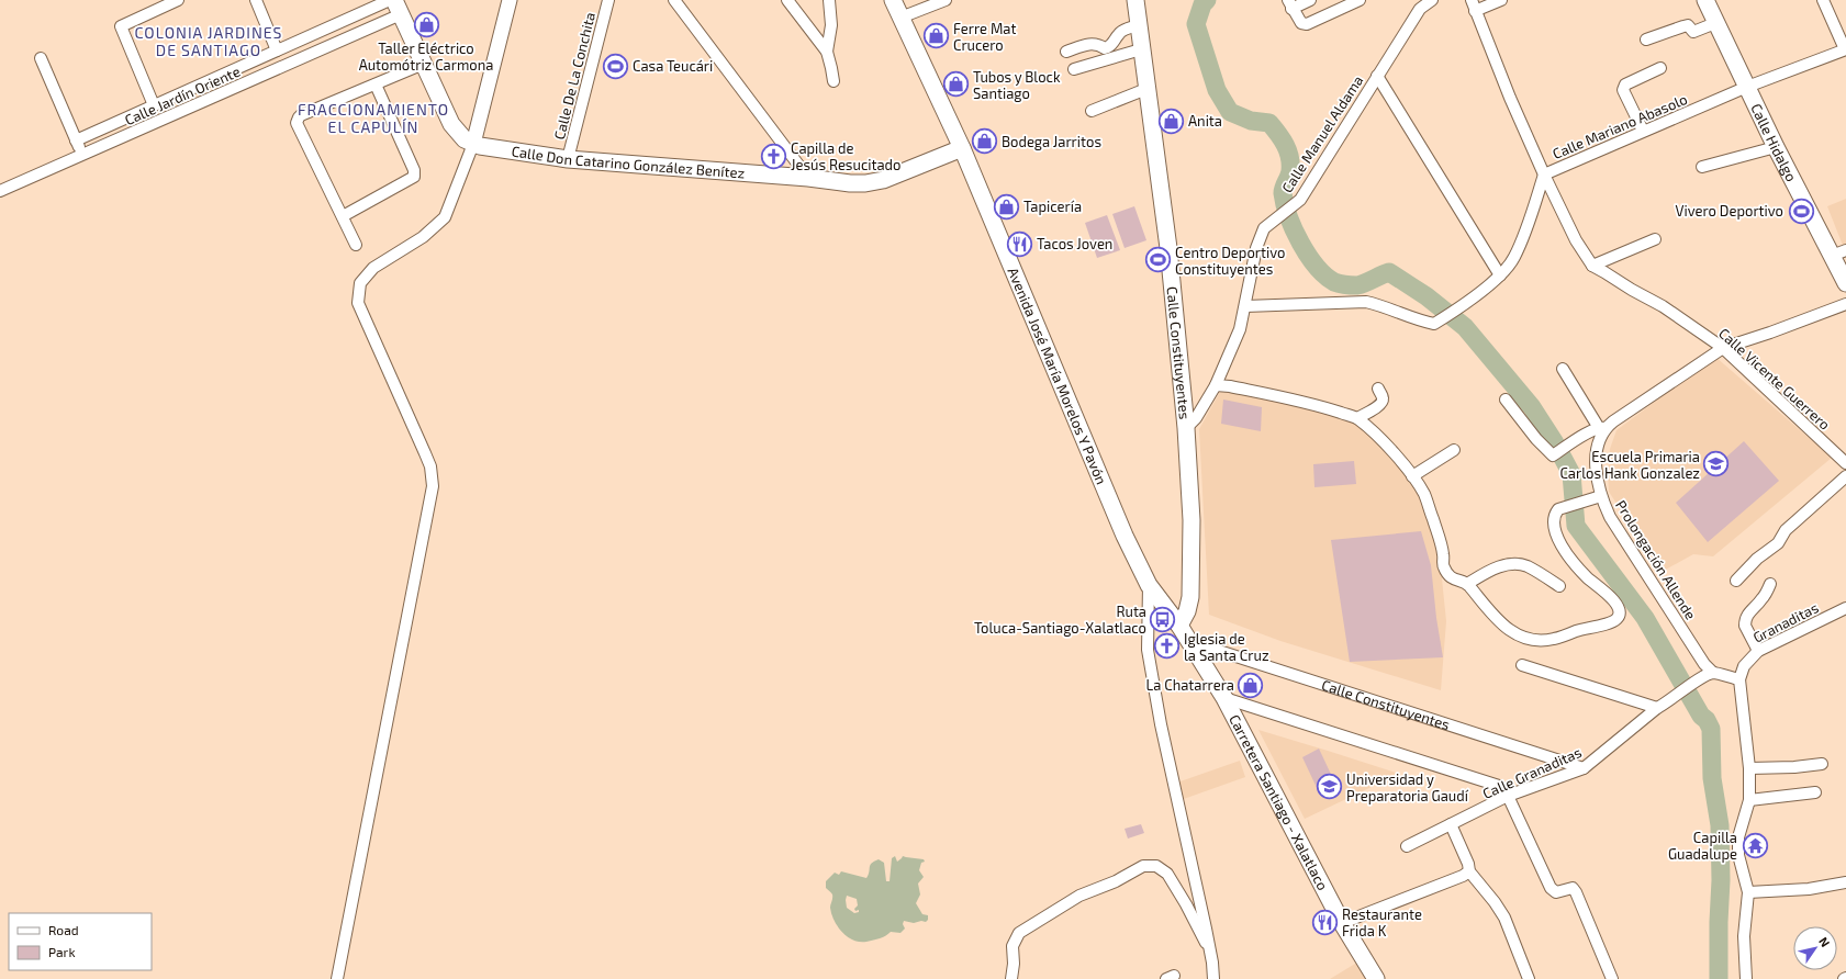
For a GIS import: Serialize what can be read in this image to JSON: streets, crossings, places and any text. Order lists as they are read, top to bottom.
{
  "streets": {
    "main road": [
      "Calle Hidalgo",
      "Calle Don Catarino González Benítez",
      "Calle Constituyentes",
      "Avenida José María Morelos Y Pavón",
      "Carretera Santiago - Xalatlaco"
    ],
    "street": [
      "Calle De La Conchita",
      "Calle Jardín Oriente",
      "Calle Mariano Abasolo",
      "Calle Manuel Aldama",
      "Calle Vicente Guerrero",
      "Prolongación Allende",
      "Granaditas",
      "Calle Granaditas"
    ]
  },
  "crossings": [
    ["Calle De La Conchita", "Calle Don Catarino González Benítez"],
    ["Calle Mariano Abasolo", "Calle Manuel Aldama"],
    ["Calle Mariano Abasolo", "Calle Hidalgo"],
    ["Calle Mariano Abasolo", "Calle Vicente Guerrero"],
    ["Calle Manuel Aldama", "Calle Constituyentes"],
    ["Calle Don Catarino González Benítez", "Avenida José María Morelos Y Pavón"],
    ["Calle Constituyentes", "Avenida José María Morelos Y Pavón"],
    ["Calle Constituyentes", "Calle Granaditas"],
    ["Calle Constituyentes", "Carretera Santiago - Xalatlaco"],
    ["Avenida José María Morelos Y Pavón", "Carretera Santiago - Xalatlaco"],
    ["Prolongación Allende", "Calle Granaditas"]
  ],
  "districts": ["COLONIA JARDINES DE SANTIAGO", "FRACCIONAMIENTO EL CAPULÍN"],
  "places": {
    "shop": [
      "Taller Eléctrico Automótriz Carmona",
      "Ferre Mat Crucero",
      "Tubos y Block Santiago",
      "Anita",
      "Bodega Jarritos",
      "Tapicería",
      "La Chatarrera"
    ],
    "sports": ["Casa Teucári", "Vivero Deportivo", "Centro Deportivo Constituyentes"],
    "church": ["Capilla de Jesús Resucitado", "Iglesia de la Santa Cruz"],
    "restaurant": ["Tacos Joven", "Restaurante Frida K"],
    "school or university": ["Escuela Primaria Carlos Hank Gonzalez", "Universidad y Preparatoria Gaudí"],
    "bus stop": ["Ruta Toluca-Santiago-Xalatlaco"],
    "temple": ["Capilla Guadalupe"]
  },
  "legend": ["Road", "Park"],
  "north": "top right"
}
